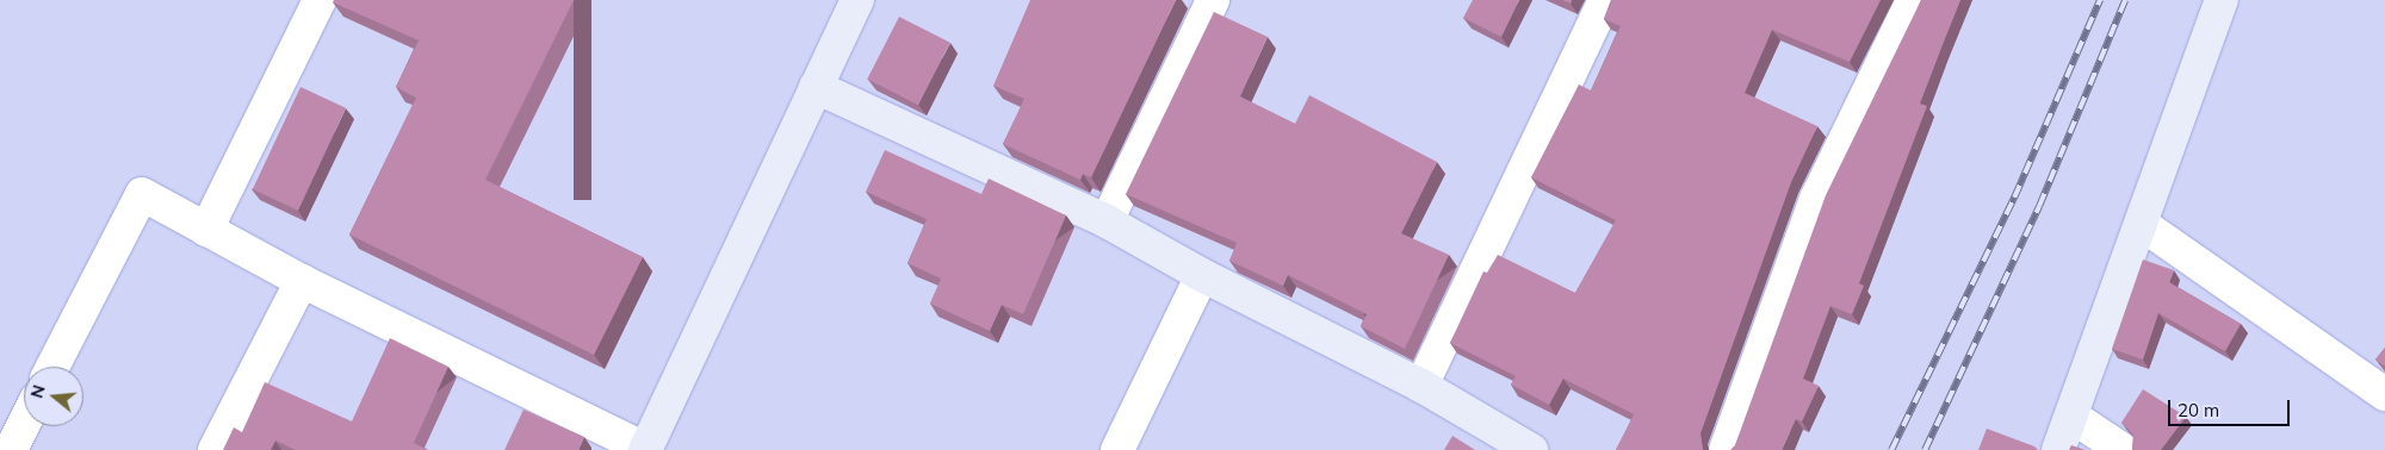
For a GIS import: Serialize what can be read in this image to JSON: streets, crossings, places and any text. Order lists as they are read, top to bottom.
{
  "scale_bar": "20 m",
  "north": "left"
}
